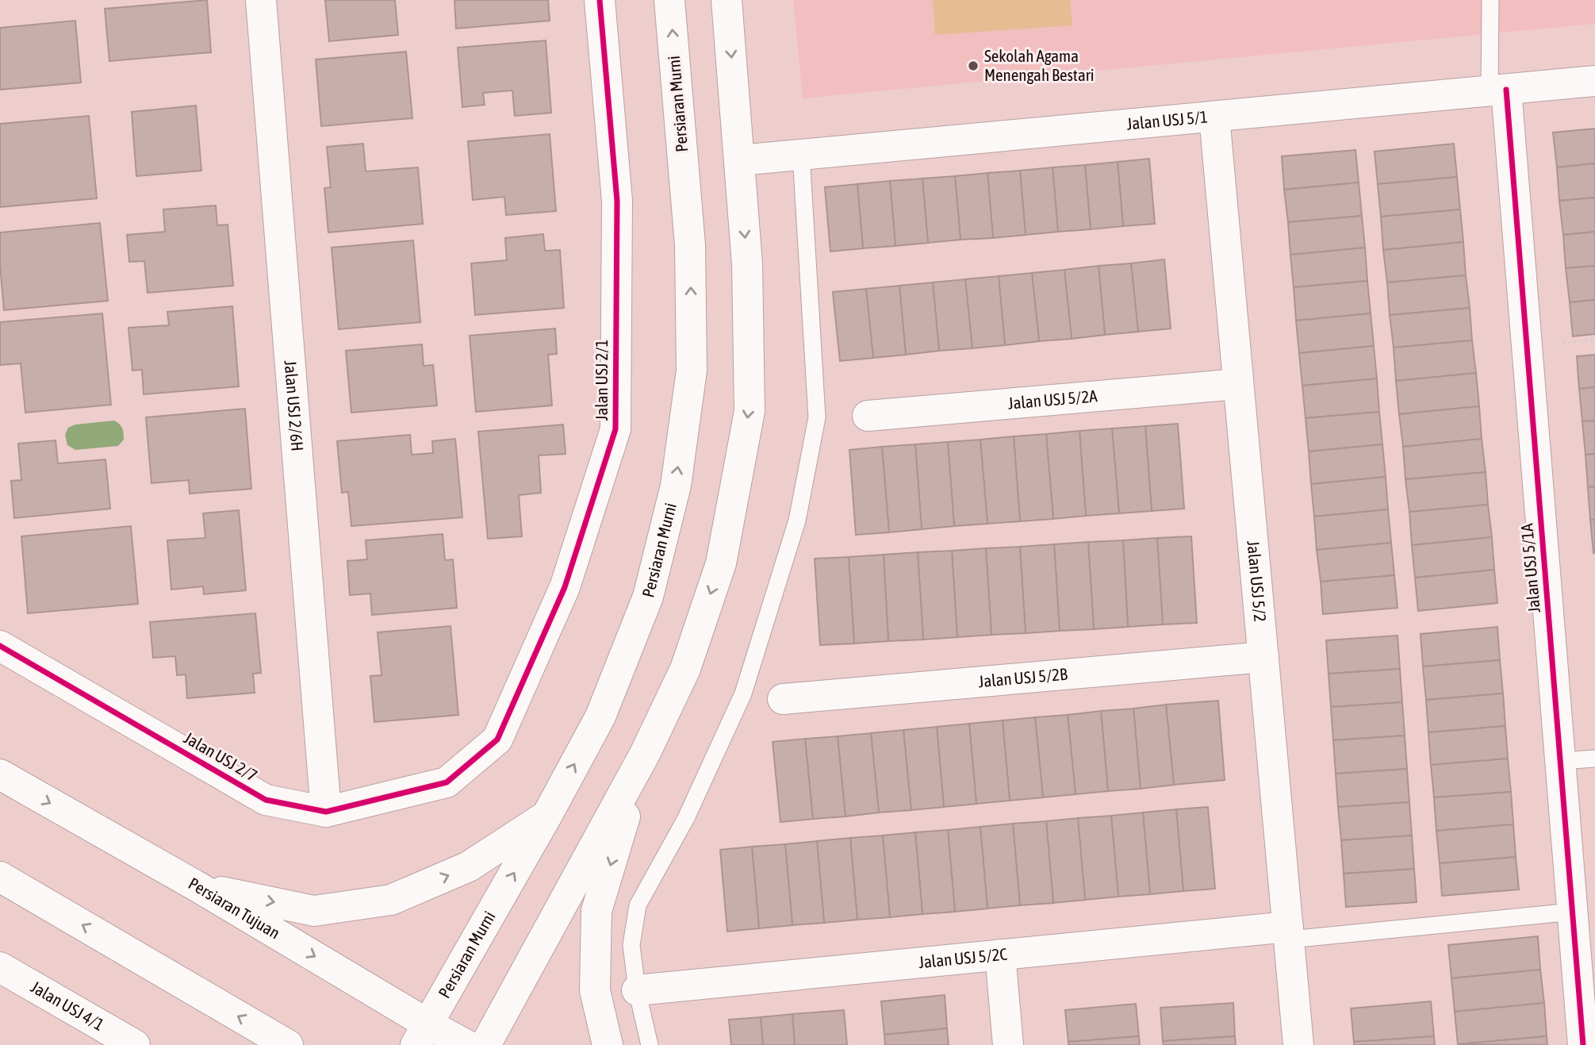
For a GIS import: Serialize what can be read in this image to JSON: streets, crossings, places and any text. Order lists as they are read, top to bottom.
{
  "streets": {
    "street": [
      "Persiaran Murni",
      "Jalan USJ 5/1",
      "Jalan USJ 2/1",
      "Jalan USJ 5/2A",
      "Jalan USJ 2/6H",
      "Jalan USJ 5/1A",
      "Jalan USJ 5/2",
      "Jalan USJ 5/2B",
      "Jalan USJ 2/7",
      "Persiaran Tujuan",
      "Jalan USJ 5/2C",
      "Jalan USJ 4/1"
    ]
  },
  "crossings": [
    ["Persiaran Murni", "Persiaran Tujuan"],
    ["Jalan USJ 5/1", "Jalan USJ 5/1A"],
    ["Jalan USJ 5/1", "Jalan USJ 5/2"],
    ["Jalan USJ 2/1", "Jalan USJ 2/7"],
    ["Jalan USJ 5/2A", "Jalan USJ 5/2"],
    ["Jalan USJ 2/6H", "Jalan USJ 2/7"],
    ["Jalan USJ 5/2", "Jalan USJ 5/2B"],
    ["Jalan USJ 5/2", "Jalan USJ 5/2C"]
  ],
  "places": ["Sekolah Agama Menengah Bestari"]
}
